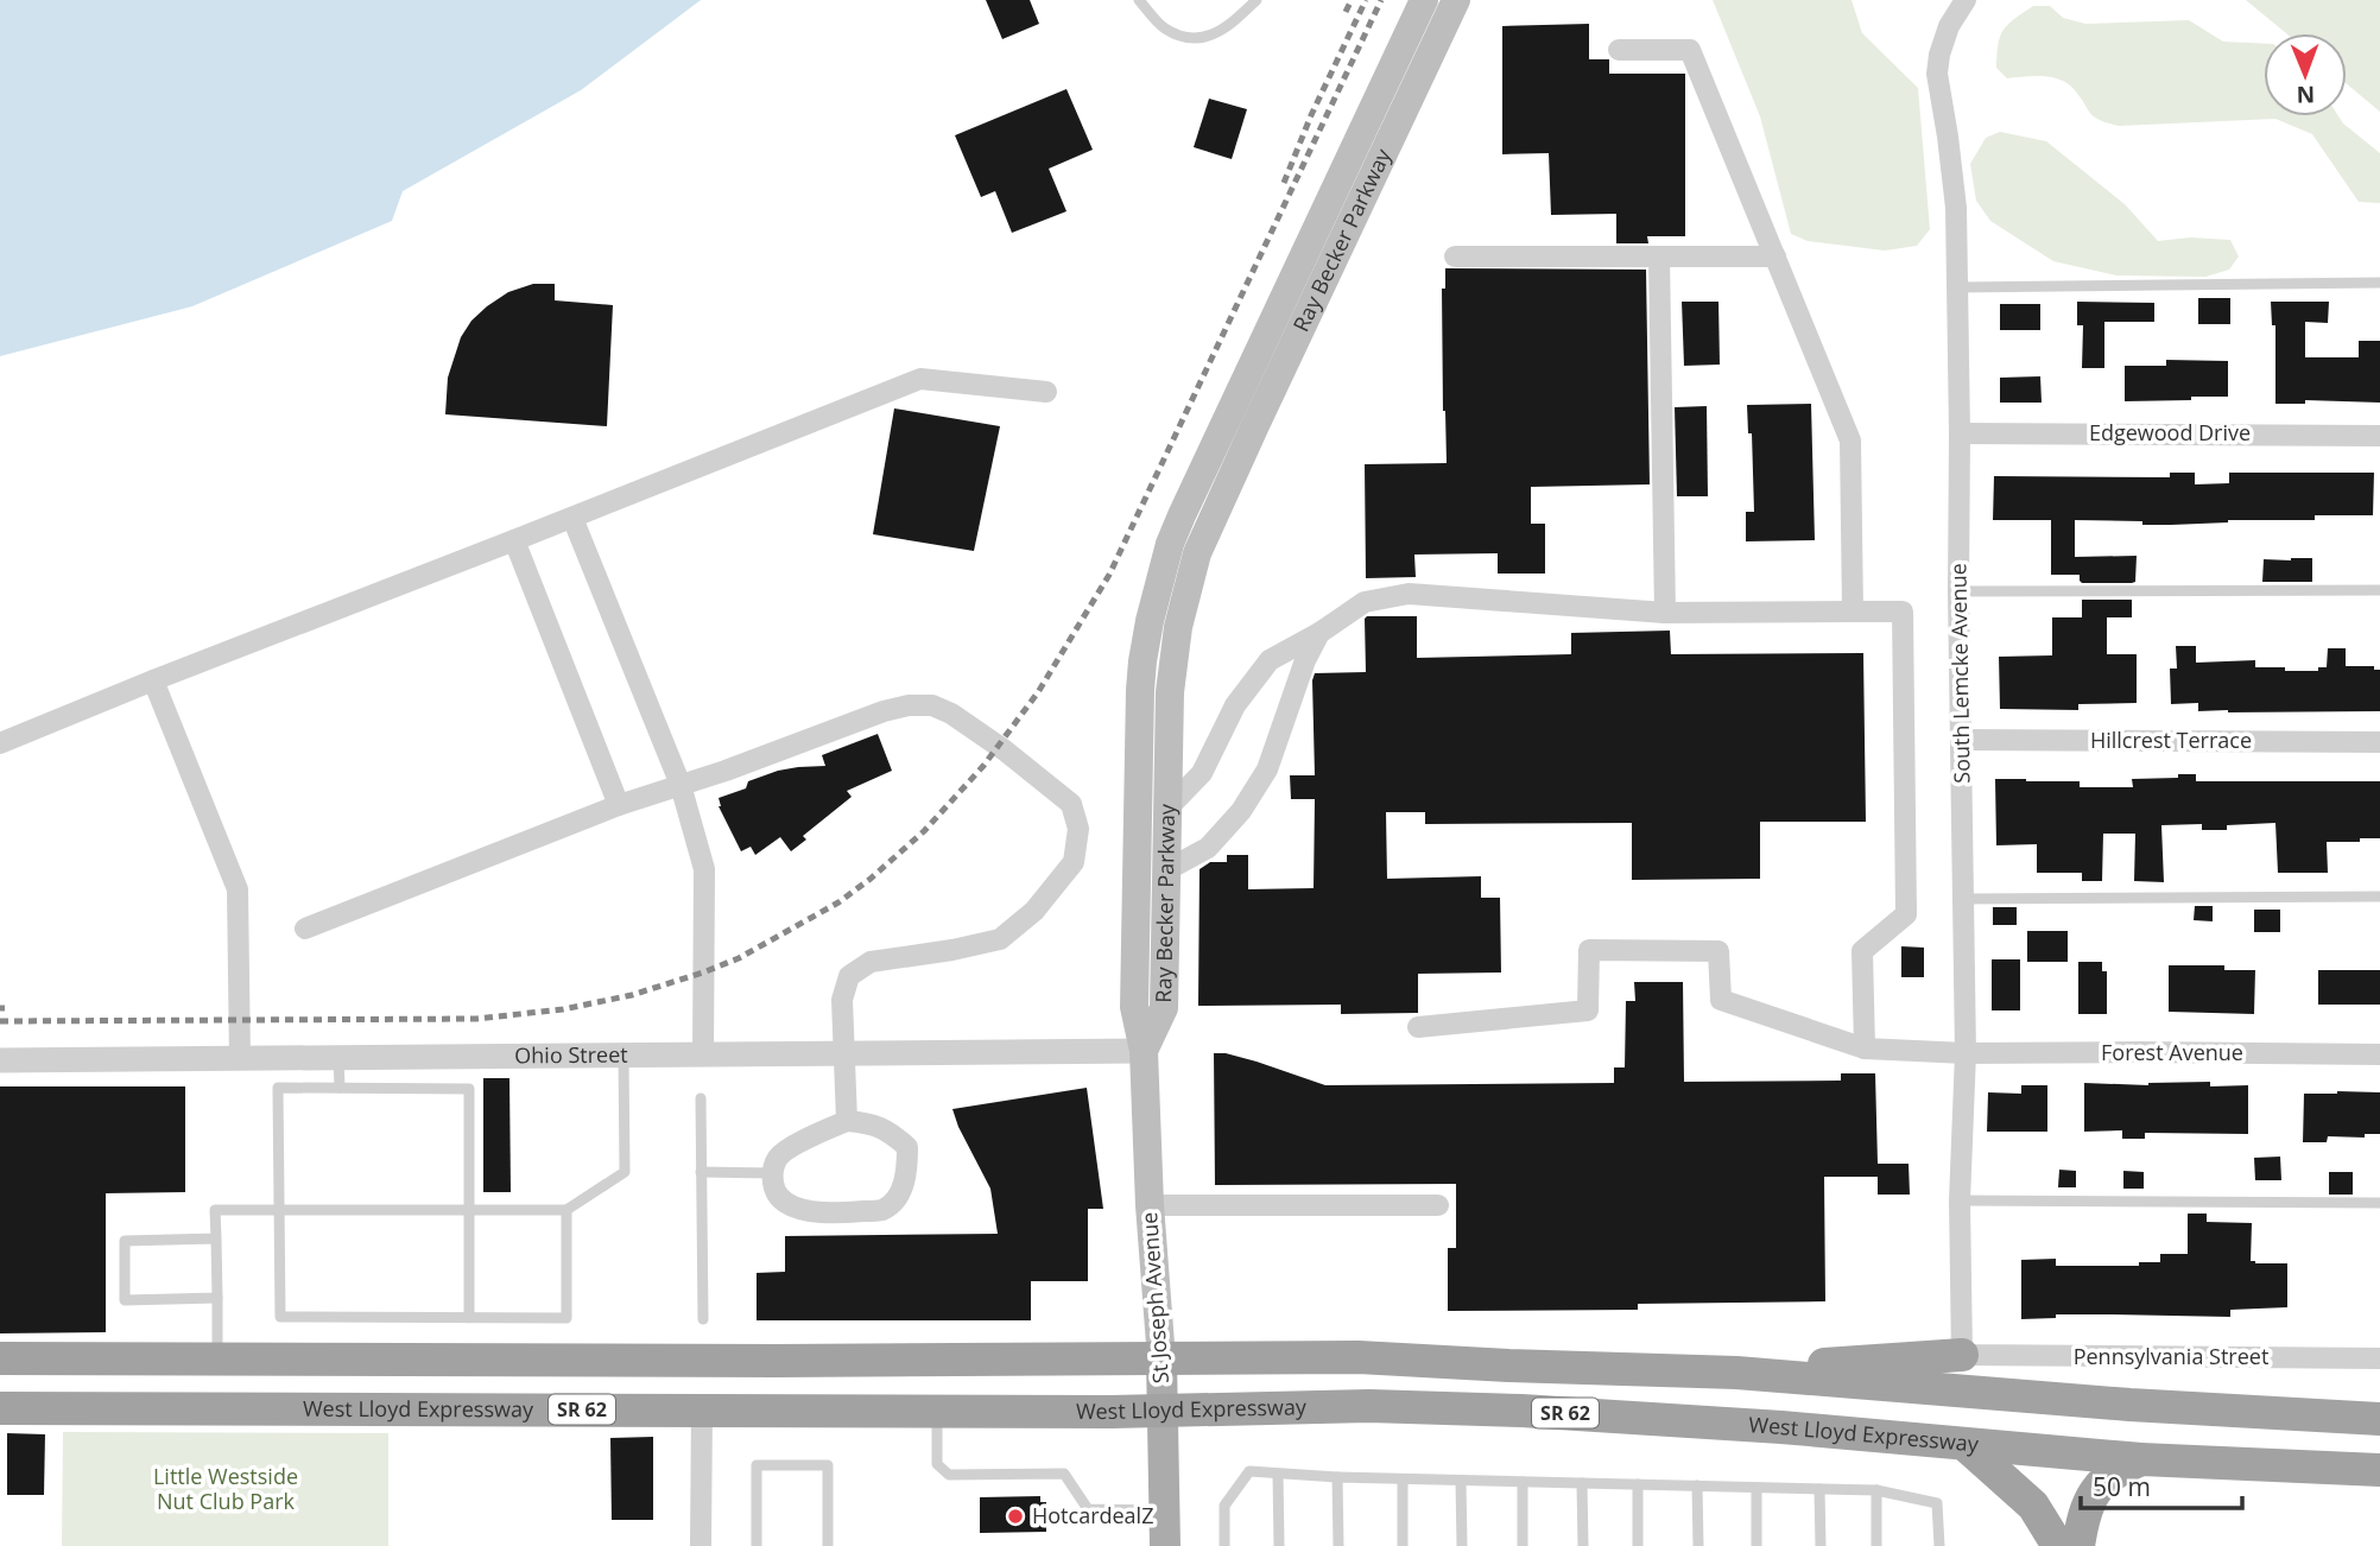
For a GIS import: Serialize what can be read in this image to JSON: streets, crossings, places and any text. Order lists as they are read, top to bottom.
{
  "streets": {
    "highway": ["West Lloyd Expressway", "SR 62"],
    "main road": ["Ray Becker Parkway", "St Joseph Avenue"],
    "street": [
      "Edgewood Drive",
      "South Lemcke Avenue",
      "Hillcrest Terrace",
      "Forest Avenue",
      "Ohio Street",
      "Pennsylvania Street"
    ]
  },
  "crossings": [
    ["Ray Becker Parkway", "Ohio Street"],
    ["Ray Becker Parkway", "St Joseph Avenue"],
    ["Edgewood Drive", "South Lemcke Avenue"],
    ["South Lemcke Avenue", "Hillcrest Terrace"],
    ["South Lemcke Avenue", "Forest Avenue"],
    ["South Lemcke Avenue", "Pennsylvania Street"],
    ["Ohio Street", "St Joseph Avenue"],
    ["St Joseph Avenue", "West Lloyd Expressway"],
    ["St Joseph Avenue", "SR 62"]
  ],
  "parks": ["Little Westside Nut Club Park"],
  "places": ["HotcardealZ"],
  "scale_bar": "50 m",
  "north": "bottom"
}
